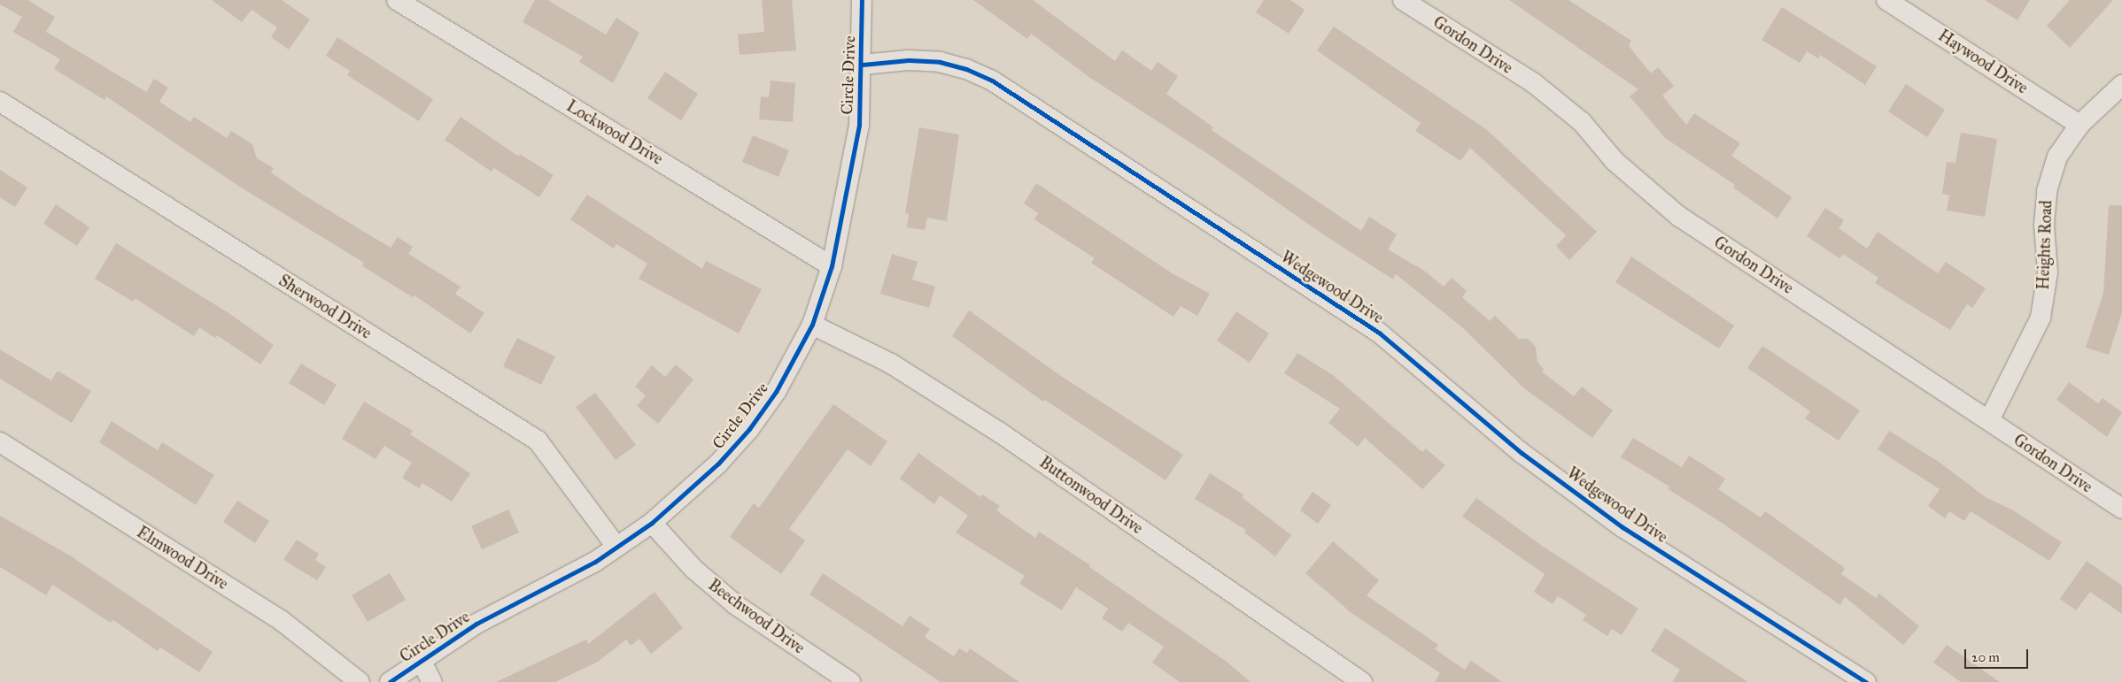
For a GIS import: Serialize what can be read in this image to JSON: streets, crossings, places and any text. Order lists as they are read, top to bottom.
{
  "streets": {
    "street": [
      "Gordon Drive",
      "Haywood Drive",
      "Circle Drive",
      "Lockwood Drive",
      "Heights Road",
      "Wedgewood Drive",
      "Sherwood Drive",
      "Buttonwood Drive",
      "Elmwood Drive",
      "Beechwood Drive"
    ]
  },
  "crossings": [
    ["Gordon Drive", "Heights Road"],
    ["Haywood Drive", "Heights Road"],
    ["Circle Drive", "Lockwood Drive"],
    ["Circle Drive", "Wedgewood Drive"],
    ["Circle Drive", "Sherwood Drive"],
    ["Circle Drive", "Buttonwood Drive"],
    ["Circle Drive", "Beechwood Drive"]
  ],
  "scale_bar": "20 m"
}
